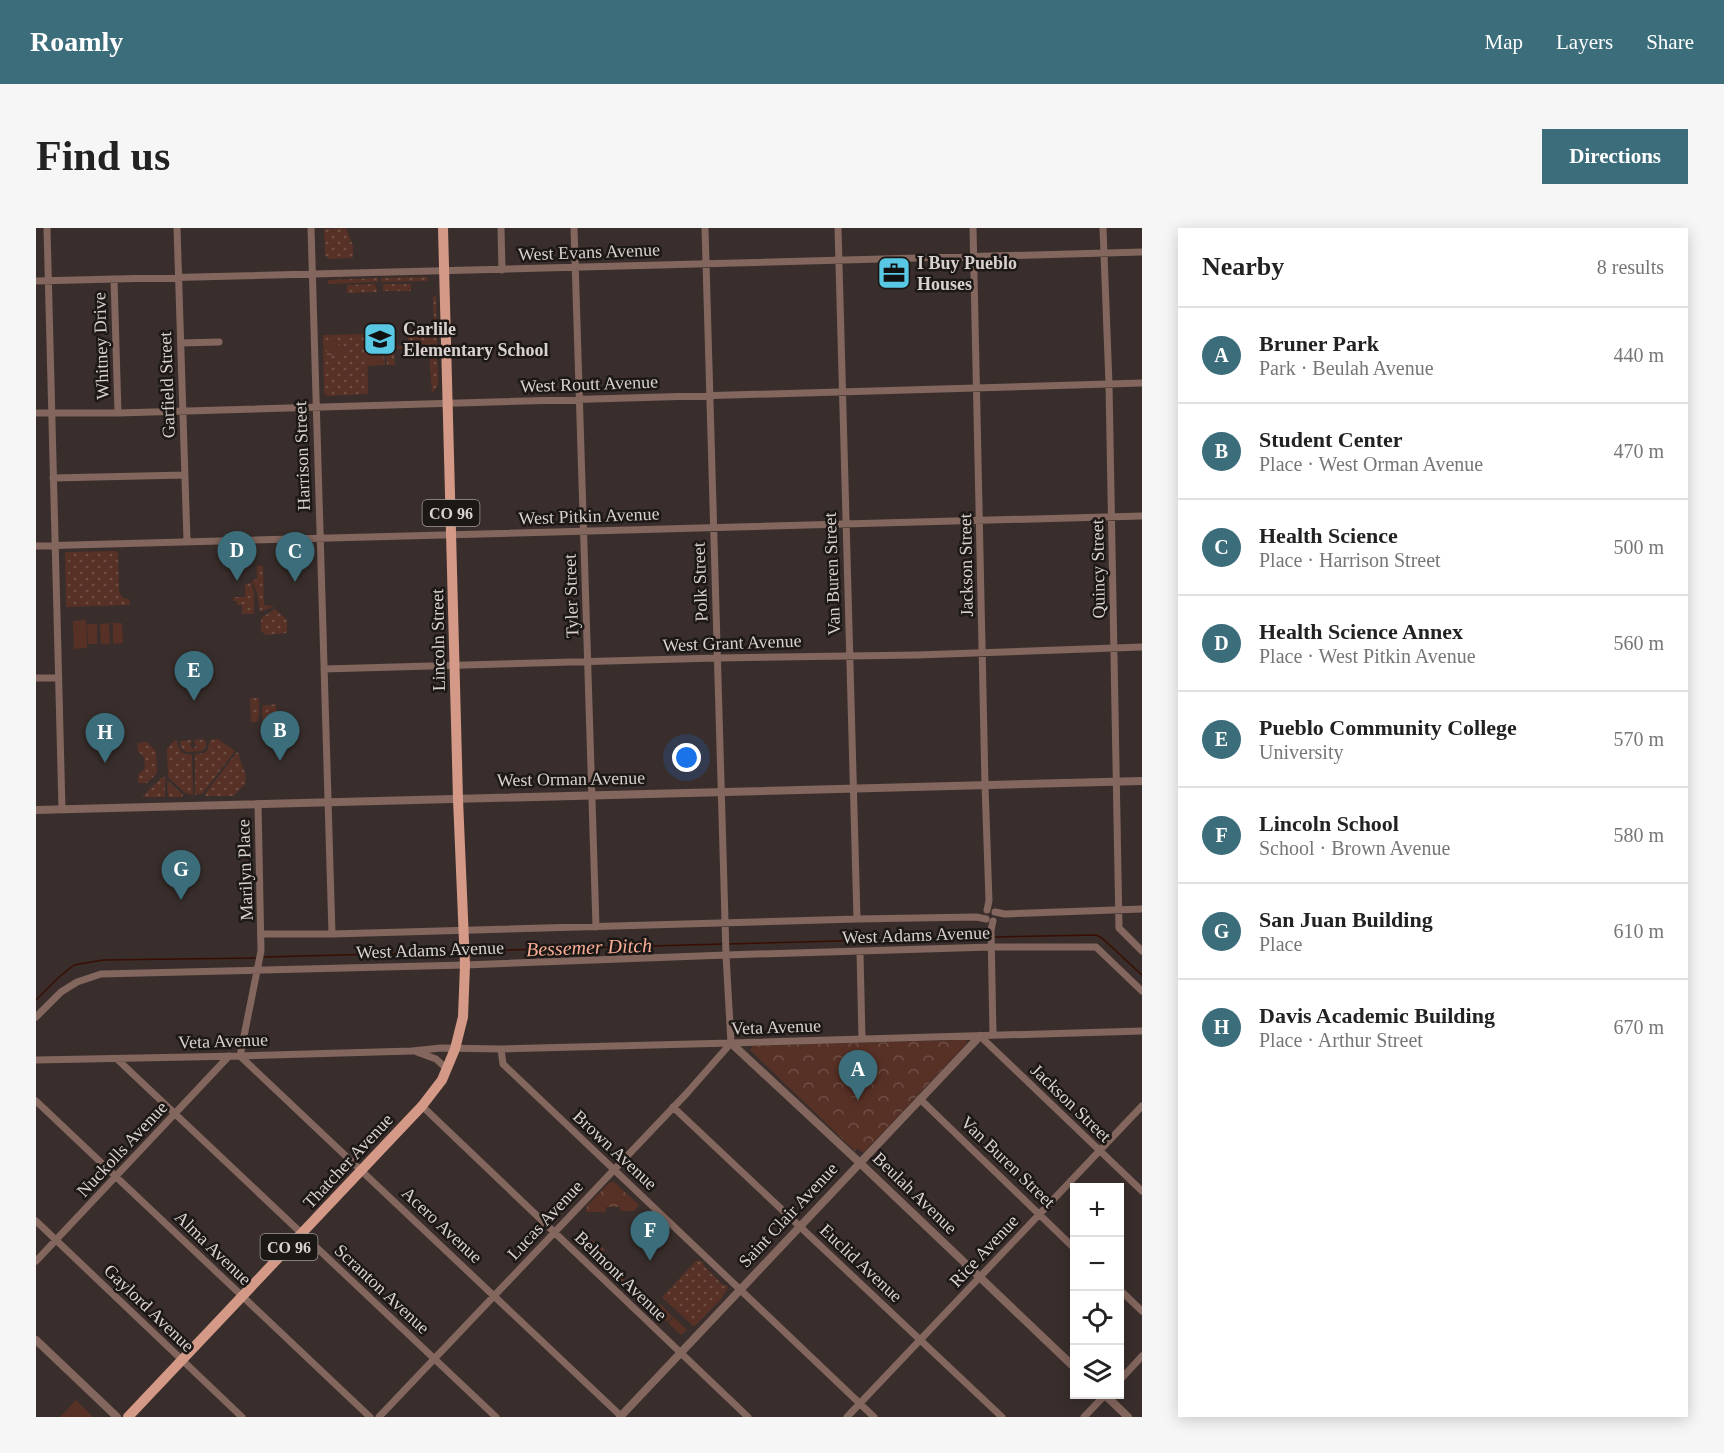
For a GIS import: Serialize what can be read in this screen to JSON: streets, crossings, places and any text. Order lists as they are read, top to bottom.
{
  "streets": {
    "main road": ["CO 96", "Lincoln Street", "Thatcher Avenue"],
    "street": [
      "West Evans Avenue",
      "Whitney Drive",
      "West Routt Avenue",
      "Garfield Street",
      "Harrison Street",
      "West Pitkin Avenue",
      "Jackson Street",
      "Quincy Street",
      "Van Buren Street",
      "Polk Street",
      "Tyler Street",
      "West Grant Avenue",
      "West Orman Avenue",
      "Marilyn Place",
      "West Adams Avenue",
      "Veta Avenue",
      "Nuckolls Avenue",
      "Brown Avenue",
      "Beulah Avenue",
      "Saint Clair Avenue",
      "Lucas Avenue",
      "Acero Avenue",
      "Alma Avenue",
      "Rice Avenue",
      "Euclid Avenue",
      "Belmont Avenue",
      "Scranton Avenue",
      "Gaylord Avenue"
    ]
  },
  "crossings": [
    ["West Evans Avenue", "Whitney Drive"],
    ["West Evans Avenue", "Garfield Street"],
    ["West Evans Avenue", "Harrison Street"],
    ["West Evans Avenue", "Jackson Street"],
    ["West Evans Avenue", "Quincy Street"],
    ["West Evans Avenue", "Van Buren Street"],
    ["West Evans Avenue", "Polk Street"],
    ["West Evans Avenue", "Tyler Street"],
    ["West Evans Avenue", "Lincoln Street"],
    ["Whitney Drive", "West Routt Avenue"],
    ["West Routt Avenue", "Garfield Street"],
    ["West Routt Avenue", "Harrison Street"],
    ["West Routt Avenue", "Jackson Street"],
    ["West Routt Avenue", "Quincy Street"],
    ["West Routt Avenue", "Van Buren Street"],
    ["West Routt Avenue", "Polk Street"],
    ["West Routt Avenue", "Tyler Street"],
    ["West Routt Avenue", "Lincoln Street"],
    ["Garfield Street", "West Pitkin Avenue"],
    ["Harrison Street", "West Pitkin Avenue"],
    ["Harrison Street", "West Grant Avenue"],
    ["Harrison Street", "West Orman Avenue"],
    ["Harrison Street", "West Adams Avenue"],
    ["West Pitkin Avenue", "Jackson Street"],
    ["West Pitkin Avenue", "Quincy Street"],
    ["West Pitkin Avenue", "Van Buren Street"],
    ["West Pitkin Avenue", "Polk Street"],
    ["West Pitkin Avenue", "Tyler Street"],
    ["West Pitkin Avenue", "Lincoln Street"],
    ["Jackson Street", "West Grant Avenue"],
    ["Jackson Street", "West Orman Avenue"],
    ["Jackson Street", "West Adams Avenue"],
    ["Jackson Street", "Veta Avenue"],
    ["Jackson Street", "Saint Clair Avenue"],
    ["Jackson Street", "Rice Avenue"],
    ["Quincy Street", "West Grant Avenue"],
    ["Quincy Street", "West Orman Avenue"],
    ["Quincy Street", "West Adams Avenue"],
    ["Van Buren Street", "West Grant Avenue"],
    ["Van Buren Street", "West Orman Avenue"],
    ["Van Buren Street", "West Adams Avenue"],
    ["Van Buren Street", "Saint Clair Avenue"],
    ["Van Buren Street", "Rice Avenue"],
    ["Polk Street", "West Grant Avenue"],
    ["Polk Street", "West Orman Avenue"],
    ["Polk Street", "West Adams Avenue"],
    ["Polk Street", "Veta Avenue"],
    ["Polk Street", "Beulah Avenue"],
    ["Polk Street", "Lucas Avenue"],
    ["Tyler Street", "West Grant Avenue"],
    ["Tyler Street", "West Orman Avenue"],
    ["Tyler Street", "West Adams Avenue"],
    ["Lincoln Street", "West Grant Avenue"],
    ["Lincoln Street", "West Orman Avenue"],
    ["Lincoln Street", "West Adams Avenue"],
    ["Lincoln Street", "Veta Avenue"],
    ["Lincoln Street", "Thatcher Avenue"],
    ["West Orman Avenue", "Marilyn Place"],
    ["Marilyn Place", "West Adams Avenue"],
    ["Veta Avenue", "Nuckolls Avenue"],
    ["Veta Avenue", "Brown Avenue"],
    ["Veta Avenue", "Thatcher Avenue"],
    ["Veta Avenue", "Beulah Avenue"],
    ["Veta Avenue", "Saint Clair Avenue"],
    ["Veta Avenue", "Lucas Avenue"],
    ["Veta Avenue", "Acero Avenue"],
    ["Veta Avenue", "Scranton Avenue"],
    ["Nuckolls Avenue", "Alma Avenue"],
    ["Nuckolls Avenue", "Scranton Avenue"],
    ["Nuckolls Avenue", "Gaylord Avenue"],
    ["Brown Avenue", "Saint Clair Avenue"],
    ["Brown Avenue", "Lucas Avenue"],
    ["Brown Avenue", "Rice Avenue"],
    ["Thatcher Avenue", "Acero Avenue"],
    ["Thatcher Avenue", "Alma Avenue"],
    ["Thatcher Avenue", "Belmont Avenue"],
    ["Thatcher Avenue", "Scranton Avenue"],
    ["Thatcher Avenue", "Gaylord Avenue"],
    ["Beulah Avenue", "Saint Clair Avenue"],
    ["Beulah Avenue", "Lucas Avenue"],
    ["Beulah Avenue", "Rice Avenue"],
    ["Saint Clair Avenue", "Acero Avenue"],
    ["Saint Clair Avenue", "Euclid Avenue"],
    ["Saint Clair Avenue", "Belmont Avenue"],
    ["Lucas Avenue", "Acero Avenue"],
    ["Lucas Avenue", "Euclid Avenue"],
    ["Lucas Avenue", "Belmont Avenue"],
    ["Lucas Avenue", "Scranton Avenue"],
    ["Rice Avenue", "Euclid Avenue"]
  ],
  "water": ["Bessemer Ditch"],
  "places": {
    "office": ["I Buy Pueblo Houses"],
    "school or university": ["Carlile Elementary School"]
  },
  "page": {
    "header": "Roamly",
    "nav": ["Map", "Layers", "Share"],
    "buttons": "Directions",
    "title": "Find us",
    "heading": ["Nearby", "8 results"],
    "list": [
      {
        "mark": "A",
        "name": "Bruner Park",
        "note": "Park · Beulah Avenue",
        "value": "440 m"
      },
      {
        "mark": "B",
        "name": "Student Center",
        "note": "Place · West Orman Avenue",
        "value": "470 m"
      },
      {
        "mark": "C",
        "name": "Health Science",
        "note": "Place · Harrison Street",
        "value": "500 m"
      },
      {
        "mark": "D",
        "name": "Health Science Annex",
        "note": "Place · West Pitkin Avenue",
        "value": "560 m"
      },
      {
        "mark": "E",
        "name": "Pueblo Community College",
        "note": "University",
        "value": "570 m"
      },
      {
        "mark": "F",
        "name": "Lincoln School",
        "note": "School · Brown Avenue",
        "value": "580 m"
      },
      {
        "mark": "G",
        "name": "San Juan Building",
        "note": "Place",
        "value": "610 m"
      },
      {
        "mark": "H",
        "name": "Davis Academic Building",
        "note": "Place · Arthur Street",
        "value": "670 m"
      }
    ],
    "pins": [
      "D",
      "C",
      "E",
      "B",
      "H",
      "G",
      "A",
      "F"
    ],
    "map_buttons": ["+", "−"]
  }
}
